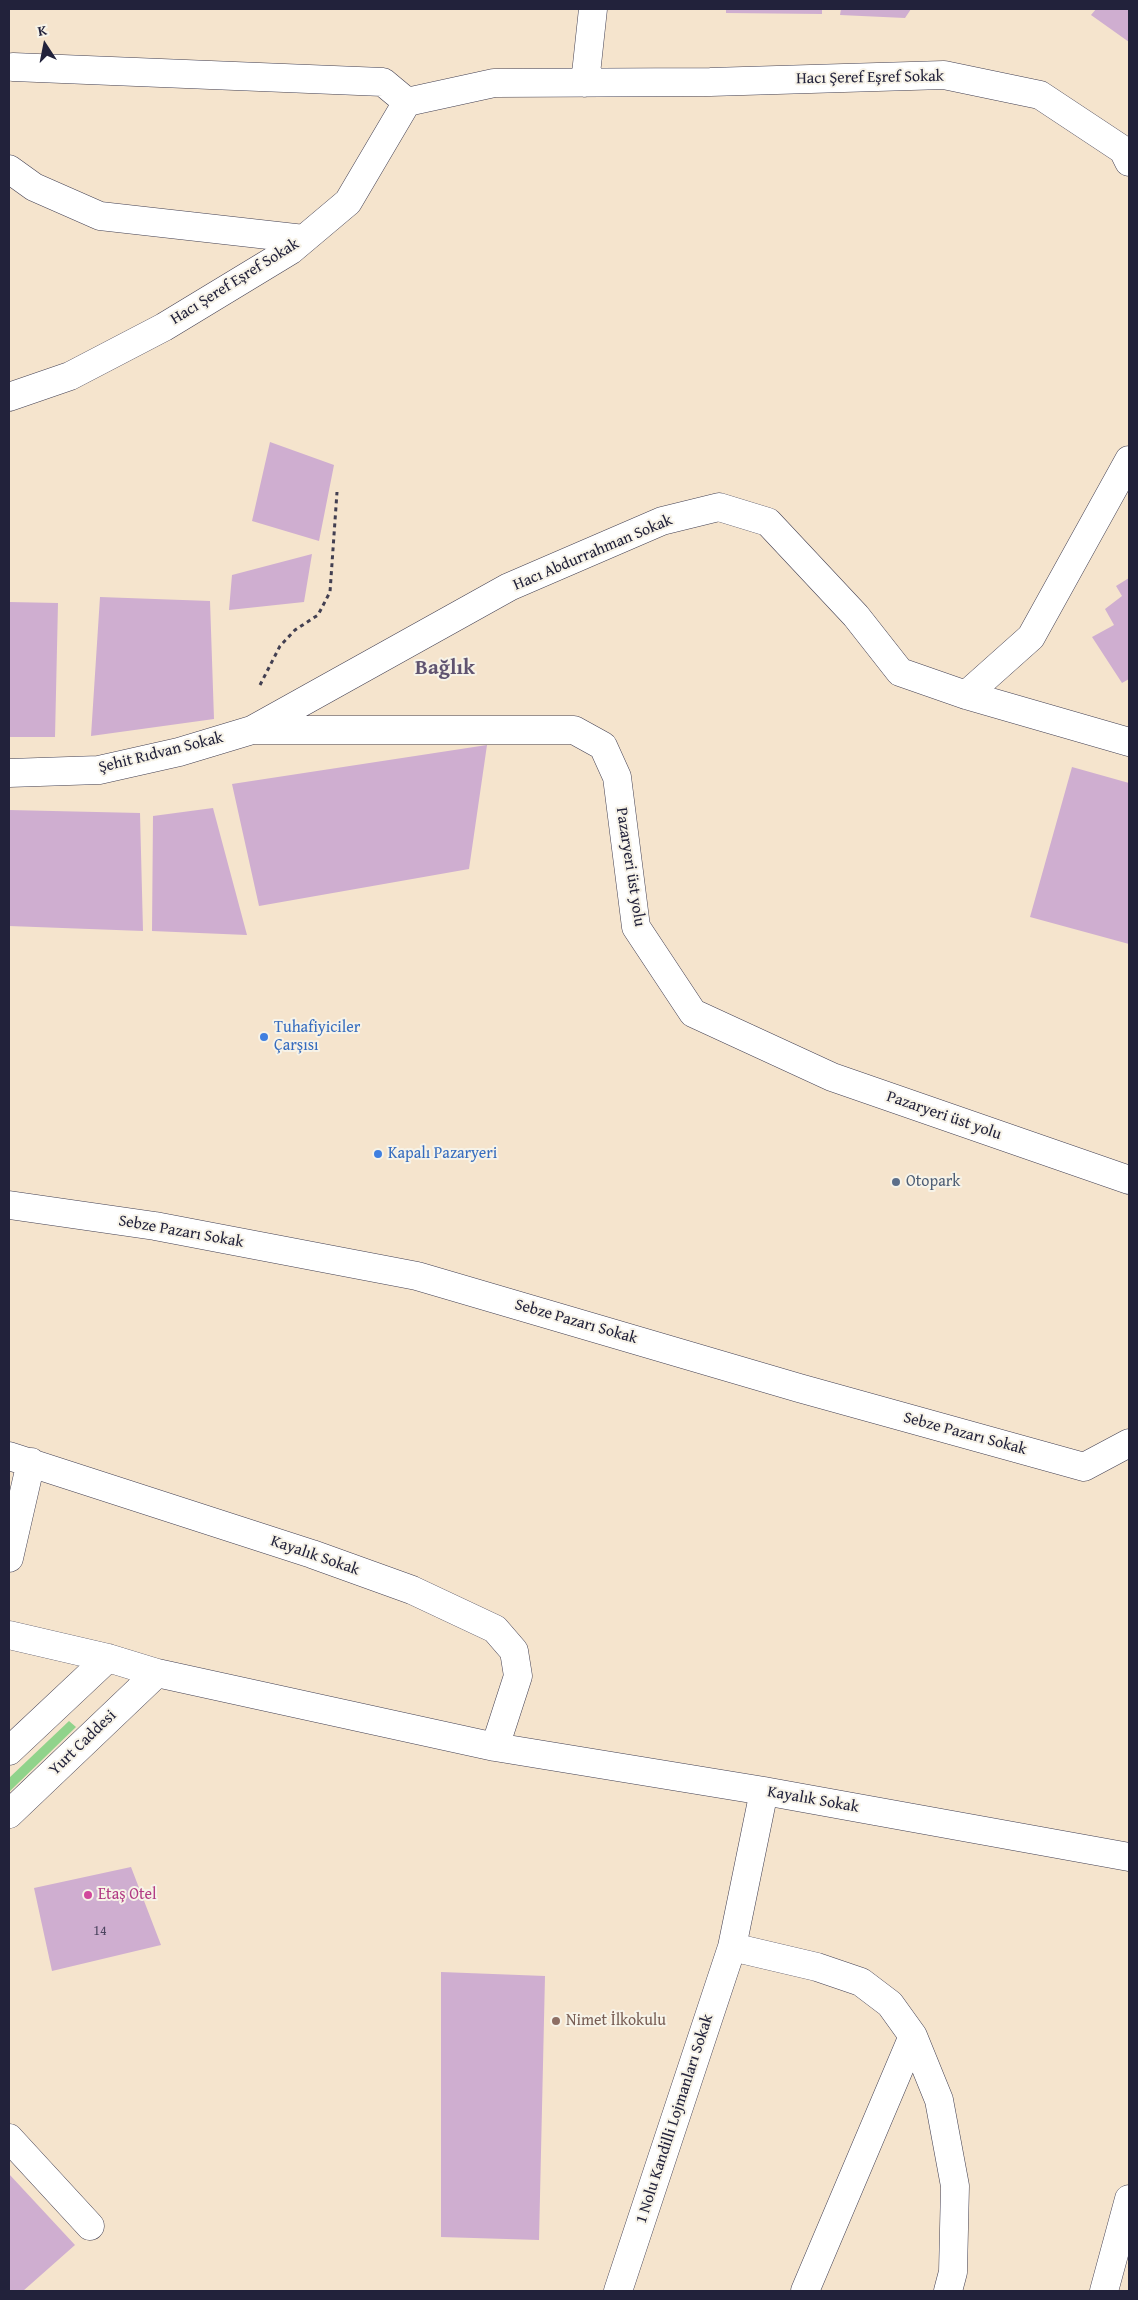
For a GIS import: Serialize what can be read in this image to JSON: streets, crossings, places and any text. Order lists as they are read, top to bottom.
{
  "streets": {
    "street": [
      "Hacı Şeref Eşref Sokak",
      "Hacı Abdurrahman Sokak",
      "Şehit Rıdvan Sokak",
      "Pazaryeri üst yolu",
      "Sebze Pazarı Sokak",
      "Kayalık Sokak",
      "Yurt Caddesi",
      "1 Nolu Kandilli Lojmanları Sokak"
    ]
  },
  "crossings": [
    ["Hacı Abdurrahman Sokak", "Şehit Rıdvan Sokak"],
    ["Hacı Abdurrahman Sokak", "Pazaryeri üst yolu"],
    ["Şehit Rıdvan Sokak", "Pazaryeri üst yolu"],
    ["Kayalık Sokak", "Yurt Caddesi"],
    ["Kayalık Sokak", "1 Nolu Kandilli Lojmanları Sokak"]
  ],
  "districts": ["Bağlık"],
  "places": [
    "Tuhafiyiciler Çarşısı",
    "Kapalı Pazaryeri",
    "Otopark",
    "Etaş Otel",
    "Nimet İlkokulu"
  ],
  "house_numbers": ["14"],
  "north": "top"
}
